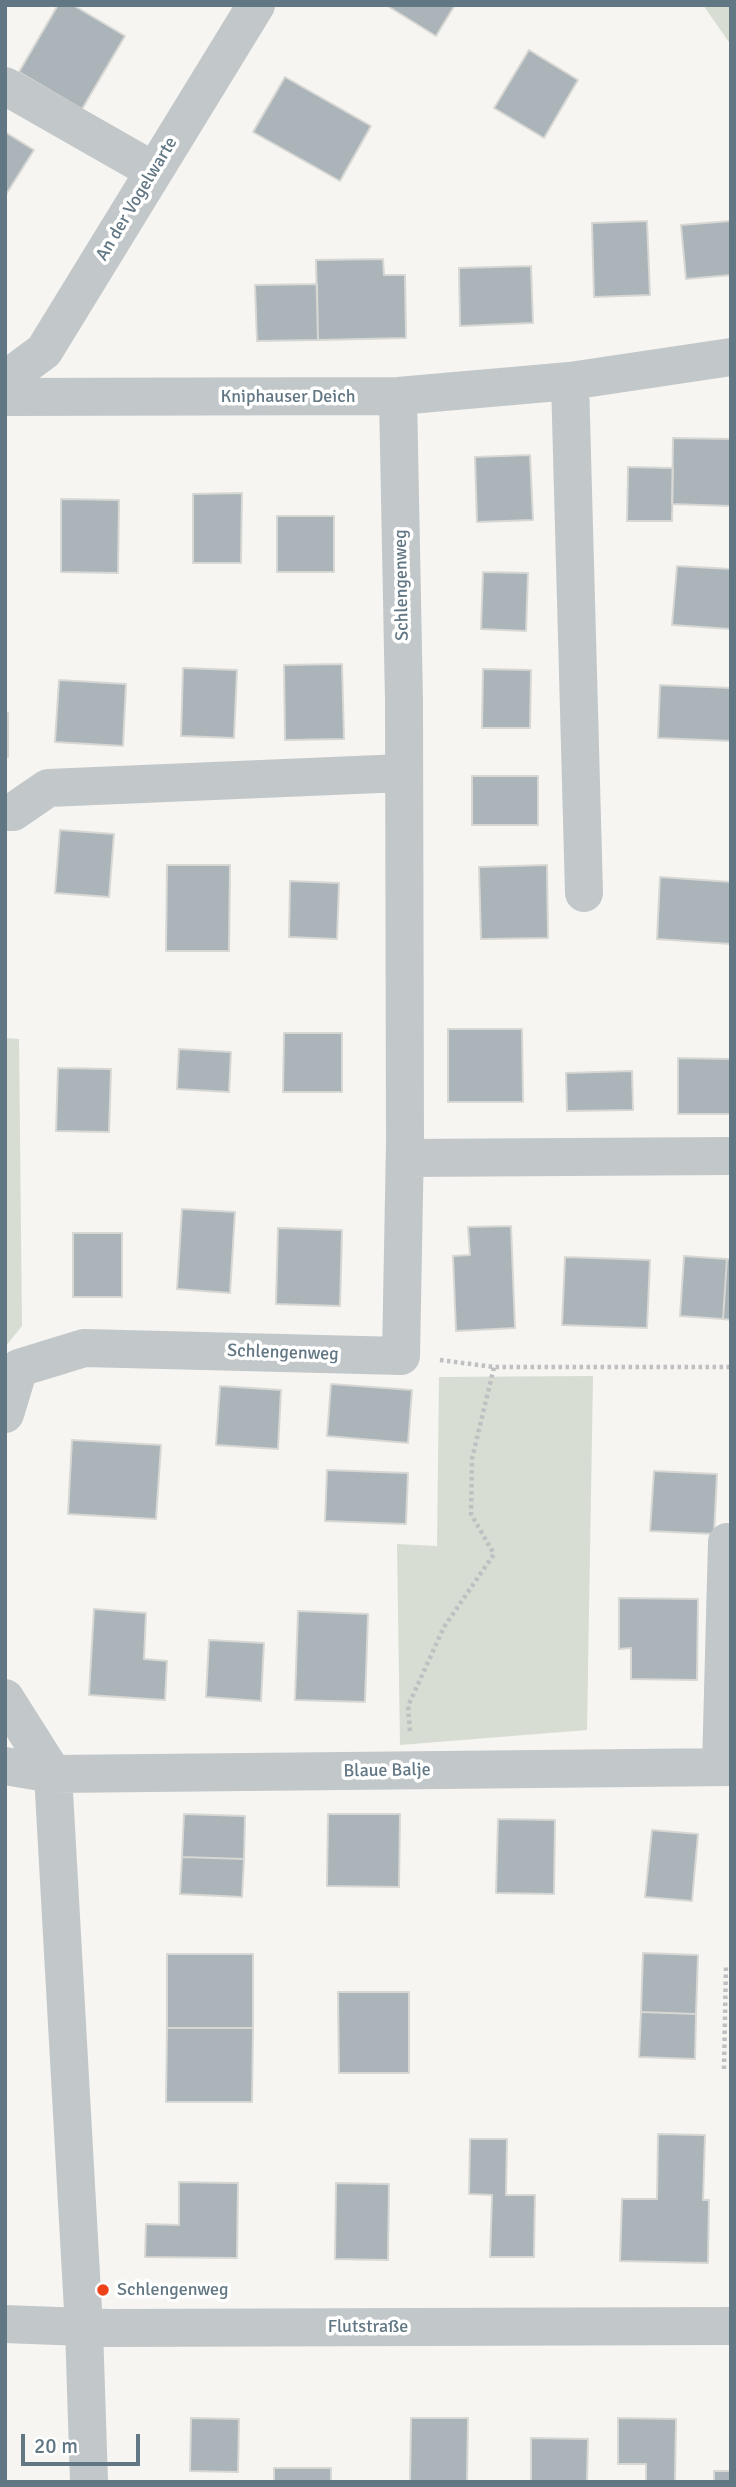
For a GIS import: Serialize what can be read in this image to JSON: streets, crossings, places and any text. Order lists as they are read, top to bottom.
{
  "streets": {
    "street": [
      "An der Vogelwarte",
      "Kniphauser Deich",
      "Schlengenweg",
      "Blaue Balje",
      "Flutstraße"
    ]
  },
  "crossings": [
    ["Kniphauser Deich", "Schlengenweg"]
  ],
  "places": ["Schlengenweg"],
  "scale_bar": "20 m"
}
